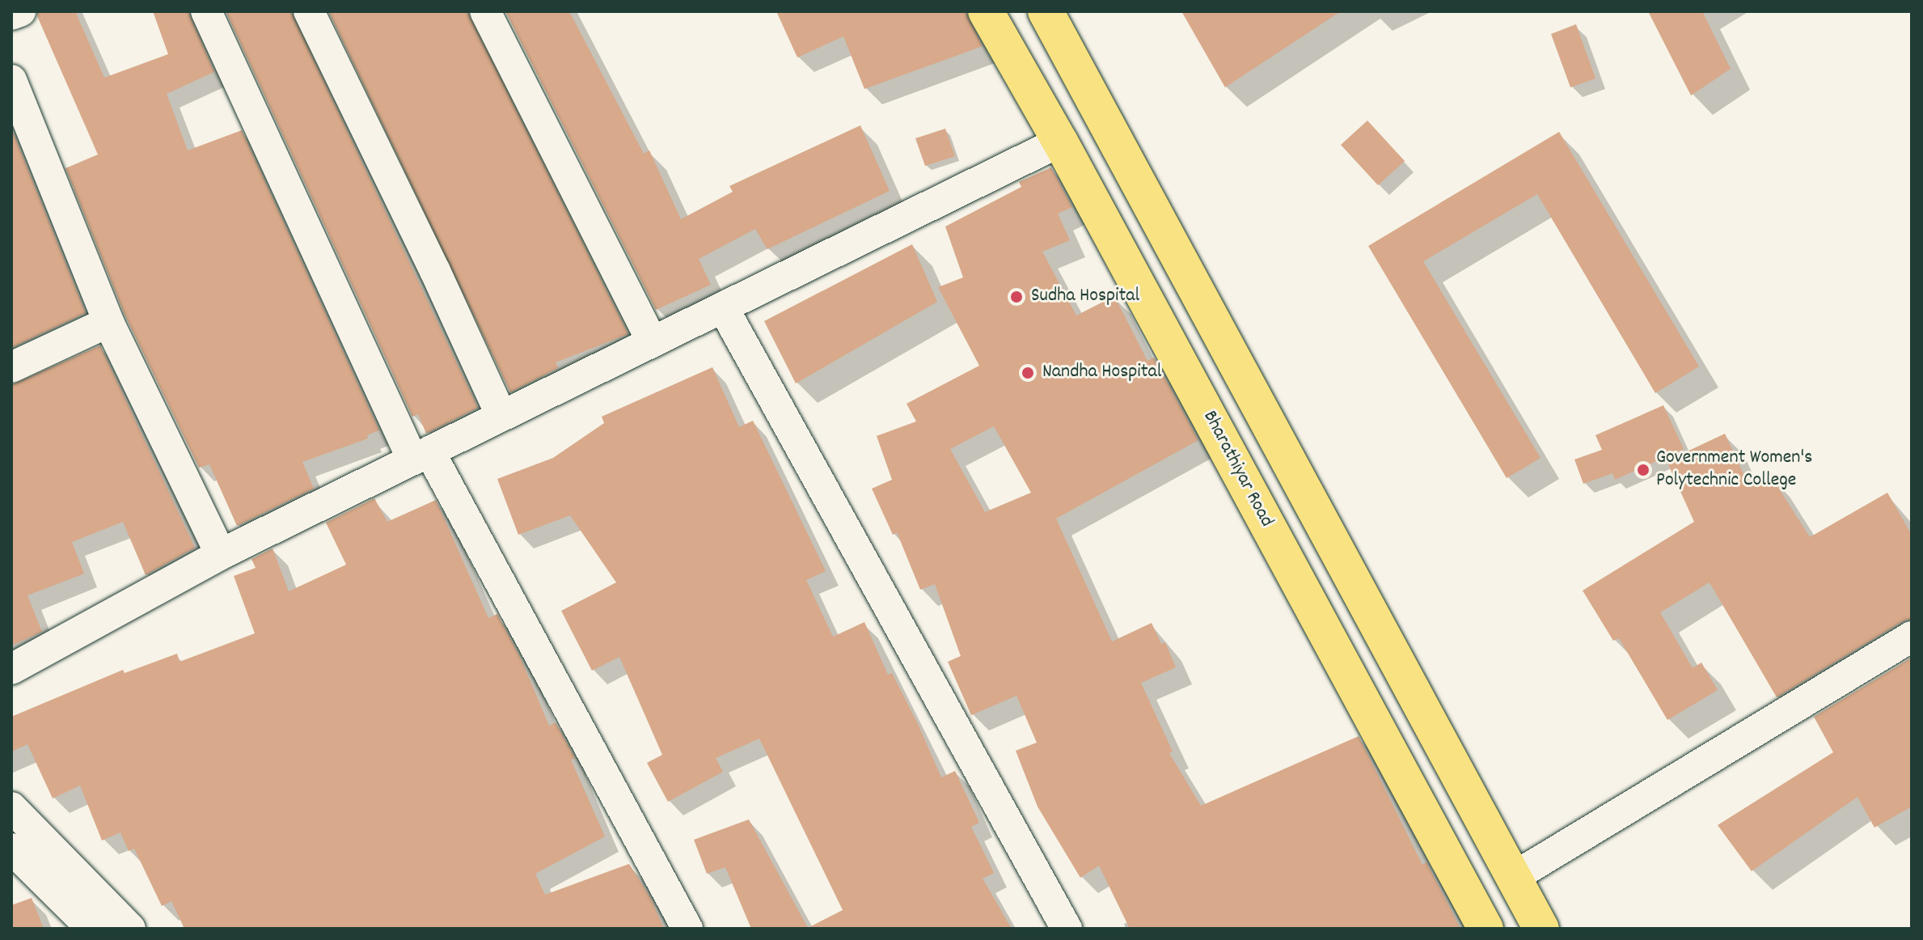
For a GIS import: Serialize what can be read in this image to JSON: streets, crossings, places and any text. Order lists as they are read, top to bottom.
{
  "streets": {
    "main road": ["Bharathiyar Road"]
  },
  "places": ["Sudha Hospital", "Nandha Hospital", "Government Women's Polytechnic College"]
}
